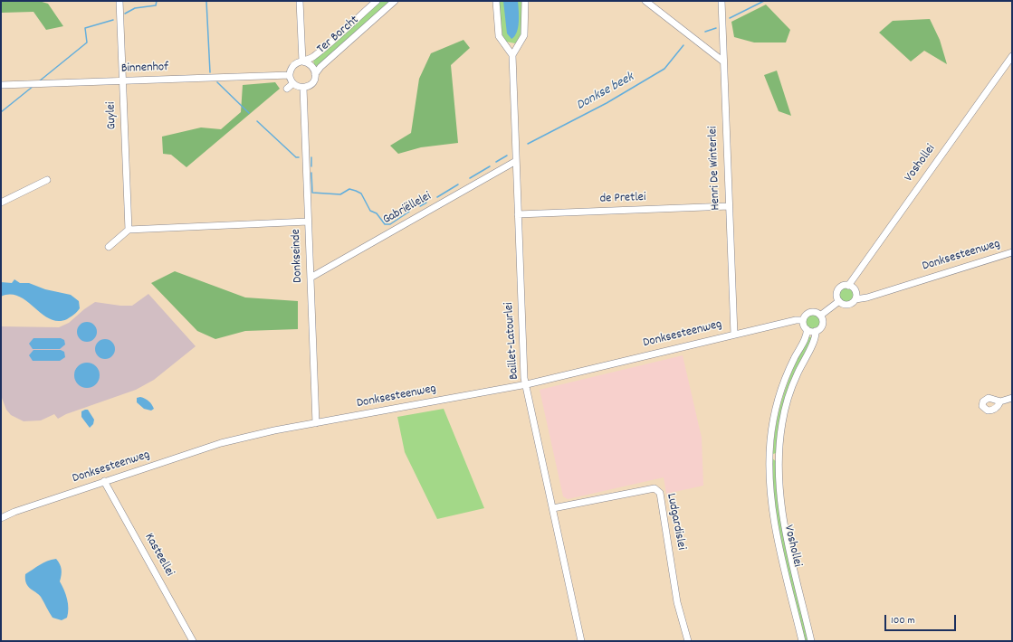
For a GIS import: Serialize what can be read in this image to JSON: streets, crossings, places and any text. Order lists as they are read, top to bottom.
{
  "streets": {
    "street": [
      "Ter Borcht",
      "Binnenhof",
      "Guylei",
      "Voshollei",
      "Henri De Winterlei",
      "de Pretlei",
      "Gabriëllelei",
      "Donkseinde",
      "Donksesteenweg",
      "Baillet-Latourlei",
      "Ludgardislei",
      "Kasteellei"
    ]
  },
  "crossings": [
    ["Ter Borcht", "Binnenhof"],
    ["Ter Borcht", "Donkseinde"],
    ["Binnenhof", "Guylei"],
    ["Binnenhof", "Donkseinde"],
    ["Voshollei", "Donksesteenweg"],
    ["Henri De Winterlei", "de Pretlei"],
    ["Henri De Winterlei", "Donksesteenweg"],
    ["de Pretlei", "Baillet-Latourlei"],
    ["Gabriëllelei", "Donkseinde"],
    ["Gabriëllelei", "Baillet-Latourlei"],
    ["Donkseinde", "Donksesteenweg"],
    ["Donksesteenweg", "Baillet-Latourlei"],
    ["Donksesteenweg", "Kasteellei"],
    ["Baillet-Latourlei", "Ludgardislei"]
  ],
  "water": ["Donkse beek"],
  "scale_bar": "100 m"
}
